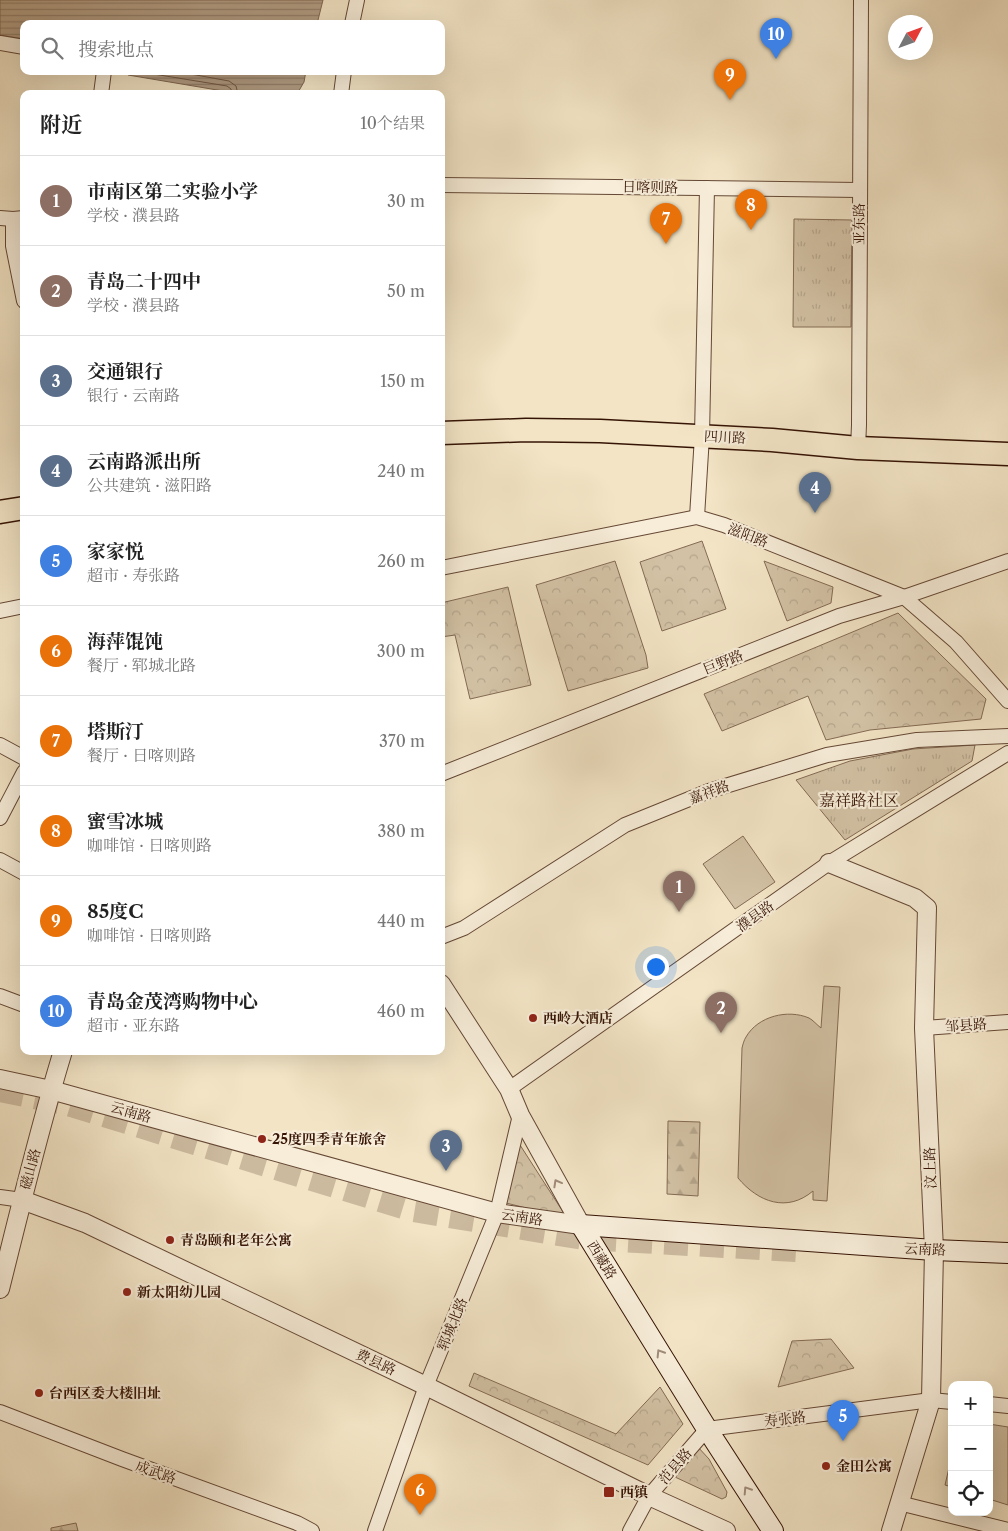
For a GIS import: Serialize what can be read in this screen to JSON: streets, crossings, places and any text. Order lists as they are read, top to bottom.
{
  "streets": {
    "main road": ["四川路", "云南路", "西藏路"],
    "street": [
      "日喀则路",
      "亚东路",
      "滋阳路",
      "巨野路",
      "嘉祥路",
      "濮县路",
      "邹县路",
      "汶上路",
      "磁山路",
      "郓城北路",
      "费县路",
      "寿张路",
      "范县路",
      "成武路"
    ]
  },
  "crossings": [
    ["日喀则路", "亚东路"],
    ["亚东路", "四川路"],
    ["滋阳路", "巨野路"],
    ["濮县路", "汶上路"],
    ["濮县路", "西藏路"],
    ["邹县路", "汶上路"],
    ["云南路", "汶上路"],
    ["云南路", "磁山路"],
    ["云南路", "西藏路"],
    ["云南路", "郓城北路"],
    ["汶上路", "寿张路"],
    ["磁山路", "费县路"],
    ["西藏路", "郓城北路"],
    ["西藏路", "寿张路"],
    ["西藏路", "范县路"],
    ["郓城北路", "费县路"],
    ["费县路", "范县路"],
    ["寿张路", "范县路"]
  ],
  "one_way": ["西藏路"],
  "districts": ["嘉祥路社区"],
  "places": {
    "other": [
      "西岭大酒店",
      "25度四季青年旅舍",
      "青岛颐和老年公寓",
      "新太阳幼儿园",
      "台西区委大楼旧址",
      "金田公寓"
    ],
    "transit": ["西镇"]
  },
  "north": "top right",
  "page": {
    "pins": [
      "10",
      "9",
      "8",
      "7",
      "4",
      "1",
      "2",
      "3",
      "5",
      "6"
    ],
    "search": "搜索地点",
    "heading": ["附近", "10个结果"],
    "list": [
      {
        "mark": "1",
        "name": "市南区第二实验小学",
        "note": "学校 · 濮县路",
        "value": "30 m"
      },
      {
        "mark": "2",
        "name": "青岛二十四中",
        "note": "学校 · 濮县路",
        "value": "50 m"
      },
      {
        "mark": "3",
        "name": "交通银行",
        "note": "银行 · 云南路",
        "value": "150 m"
      },
      {
        "mark": "4",
        "name": "云南路派出所",
        "note": "公共建筑 · 滋阳路",
        "value": "240 m"
      },
      {
        "mark": "5",
        "name": "家家悦",
        "note": "超市 · 寿张路",
        "value": "260 m"
      },
      {
        "mark": "6",
        "name": "海萍馄饨",
        "note": "餐厅 · 郓城北路",
        "value": "300 m"
      },
      {
        "mark": "7",
        "name": "塔斯汀",
        "note": "餐厅 · 日喀则路",
        "value": "370 m"
      },
      {
        "mark": "8",
        "name": "蜜雪冰城",
        "note": "咖啡馆 · 日喀则路",
        "value": "380 m"
      },
      {
        "mark": "9",
        "name": "85度C",
        "note": "咖啡馆 · 日喀则路",
        "value": "440 m"
      },
      {
        "mark": "10",
        "name": "青岛金茂湾购物中心",
        "note": "超市 · 亚东路",
        "value": "460 m"
      }
    ],
    "map_buttons": ["+", "−"]
  }
}
